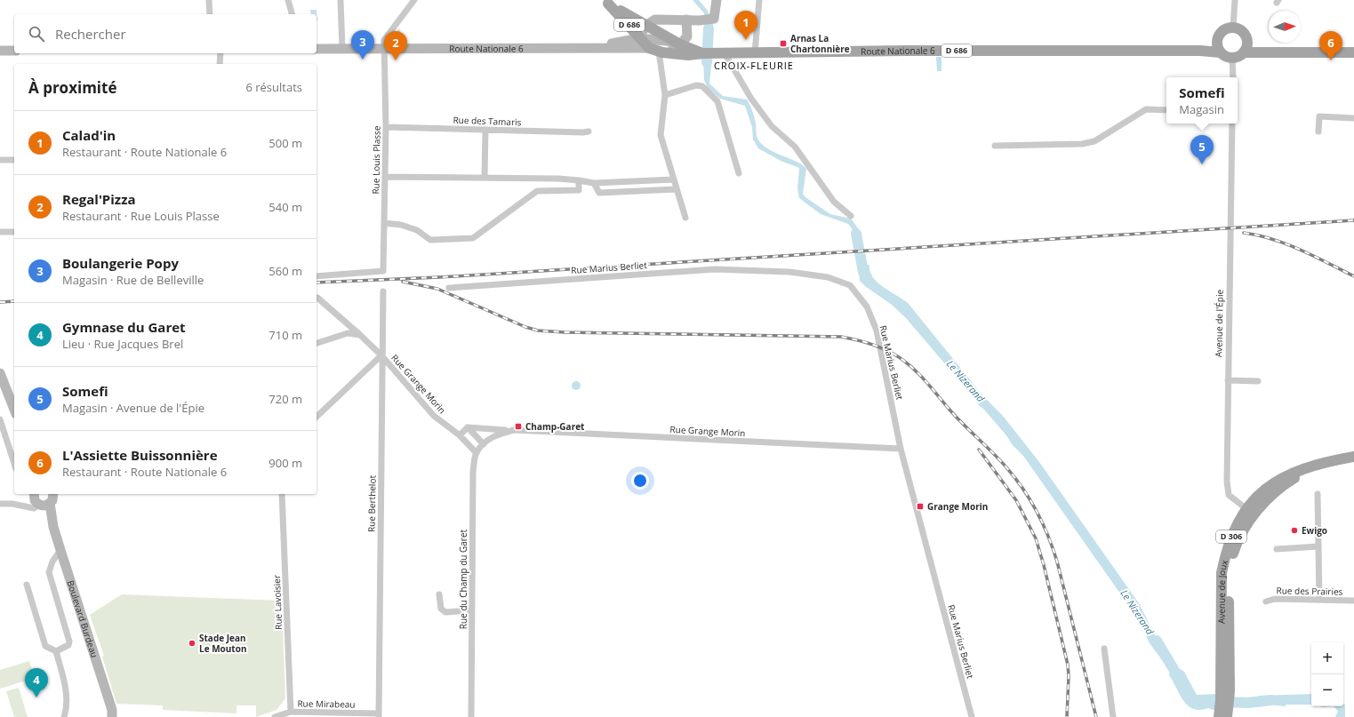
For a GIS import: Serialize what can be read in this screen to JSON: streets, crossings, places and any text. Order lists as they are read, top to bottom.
{
  "streets": {
    "main road": [
      "D 686",
      "Route Nationale 6",
      "D 306",
      "Avenue de Joux",
      "Boulevard Burdeau"
    ],
    "street": [
      "Rue des Tamaris",
      "Rue Louis Plasse",
      "Rue Marius Berliet",
      "Avenue de l'Épie",
      "Rue Grange Morin",
      "Rue Berthelot",
      "Rue du Champ du Garet",
      "Rue des Prairies",
      "Rue Lavoisier",
      "Rue Mirabeau"
    ]
  },
  "crossings": [
    ["D 686", "Route Nationale 6"],
    ["D 686", "Rue Louis Plasse"],
    ["Route Nationale 6", "Rue Louis Plasse"],
    ["Rue des Tamaris", "Rue Louis Plasse"],
    ["Rue Marius Berliet", "Rue Grange Morin"],
    ["Avenue de l'Épie", "Avenue de Joux"],
    ["Rue Grange Morin", "Rue Berthelot"],
    ["Rue Grange Morin", "Rue du Champ du Garet"],
    ["Rue Berthelot", "Rue Mirabeau"],
    ["Rue Lavoisier", "Rue Mirabeau"]
  ],
  "districts": ["CROIX-FLEURIE"],
  "water": ["Le Nizerand"],
  "places": {
    "transit": ["Arnas La Chartonnière", "Champ-Garet", "Grange Morin"],
    "other": ["Ewigo", "Stade Jean Le Mouton"]
  },
  "north": "right",
  "page": {
    "pins": [
      "1",
      "3",
      "2",
      "6",
      "5",
      "4"
    ],
    "search": "Rechercher",
    "heading": ["À proximité", "6 résultats"],
    "popup": ["Somefi", "Magasin"],
    "list": [
      {
        "mark": "1",
        "name": "Calad'in",
        "note": "Restaurant · Route Nationale 6",
        "value": "500 m"
      },
      {
        "mark": "2",
        "name": "Regal'Pizza",
        "note": "Restaurant · Rue Louis Plasse",
        "value": "540 m"
      },
      {
        "mark": "3",
        "name": "Boulangerie Popy",
        "note": "Magasin · Rue de Belleville",
        "value": "560 m"
      },
      {
        "mark": "4",
        "name": "Gymnase du Garet",
        "note": "Lieu · Rue Jacques Brel",
        "value": "710 m"
      },
      {
        "mark": "5",
        "name": "Somefi",
        "note": "Magasin · Avenue de l'Épie",
        "value": "720 m"
      },
      {
        "mark": "6",
        "name": "L'Assiette Buissonnière",
        "note": "Restaurant · Route Nationale 6",
        "value": "900 m"
      }
    ],
    "map_buttons": ["+", "−"]
  }
}
